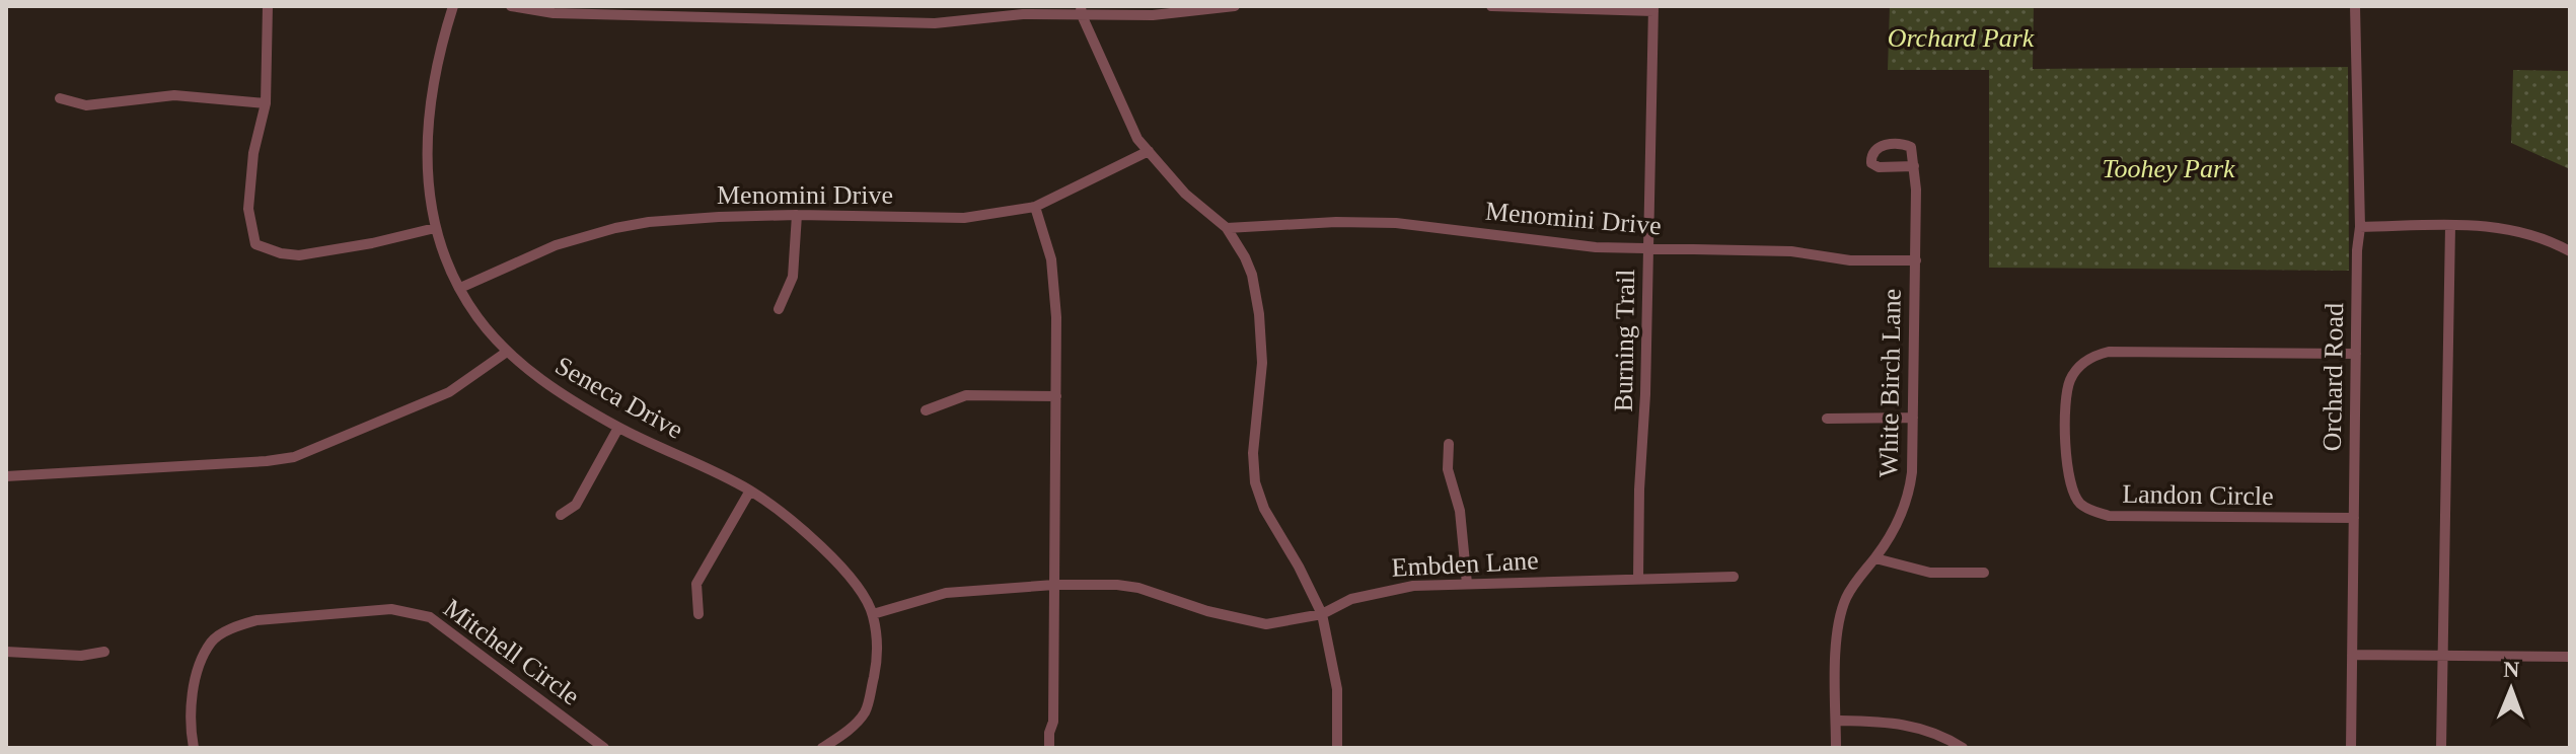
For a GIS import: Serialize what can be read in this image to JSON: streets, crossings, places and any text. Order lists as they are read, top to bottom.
{
  "streets": {
    "street": [
      "Menomini Drive",
      "Burning Trail",
      "Orchard Road",
      "White Birch Lane",
      "Seneca Drive",
      "Landon Circle",
      "Embden Lane",
      "Mitchell Circle"
    ]
  },
  "crossings": [
    ["Menomini Drive", "Burning Trail"],
    ["Menomini Drive", "White Birch Lane"],
    ["Menomini Drive", "Seneca Drive"],
    ["Burning Trail", "Embden Lane"],
    ["Orchard Road", "Landon Circle"],
    ["Seneca Drive", "Embden Lane"]
  ],
  "parks": ["Orchard Park", "Toohey Park"],
  "north": "top"
}
